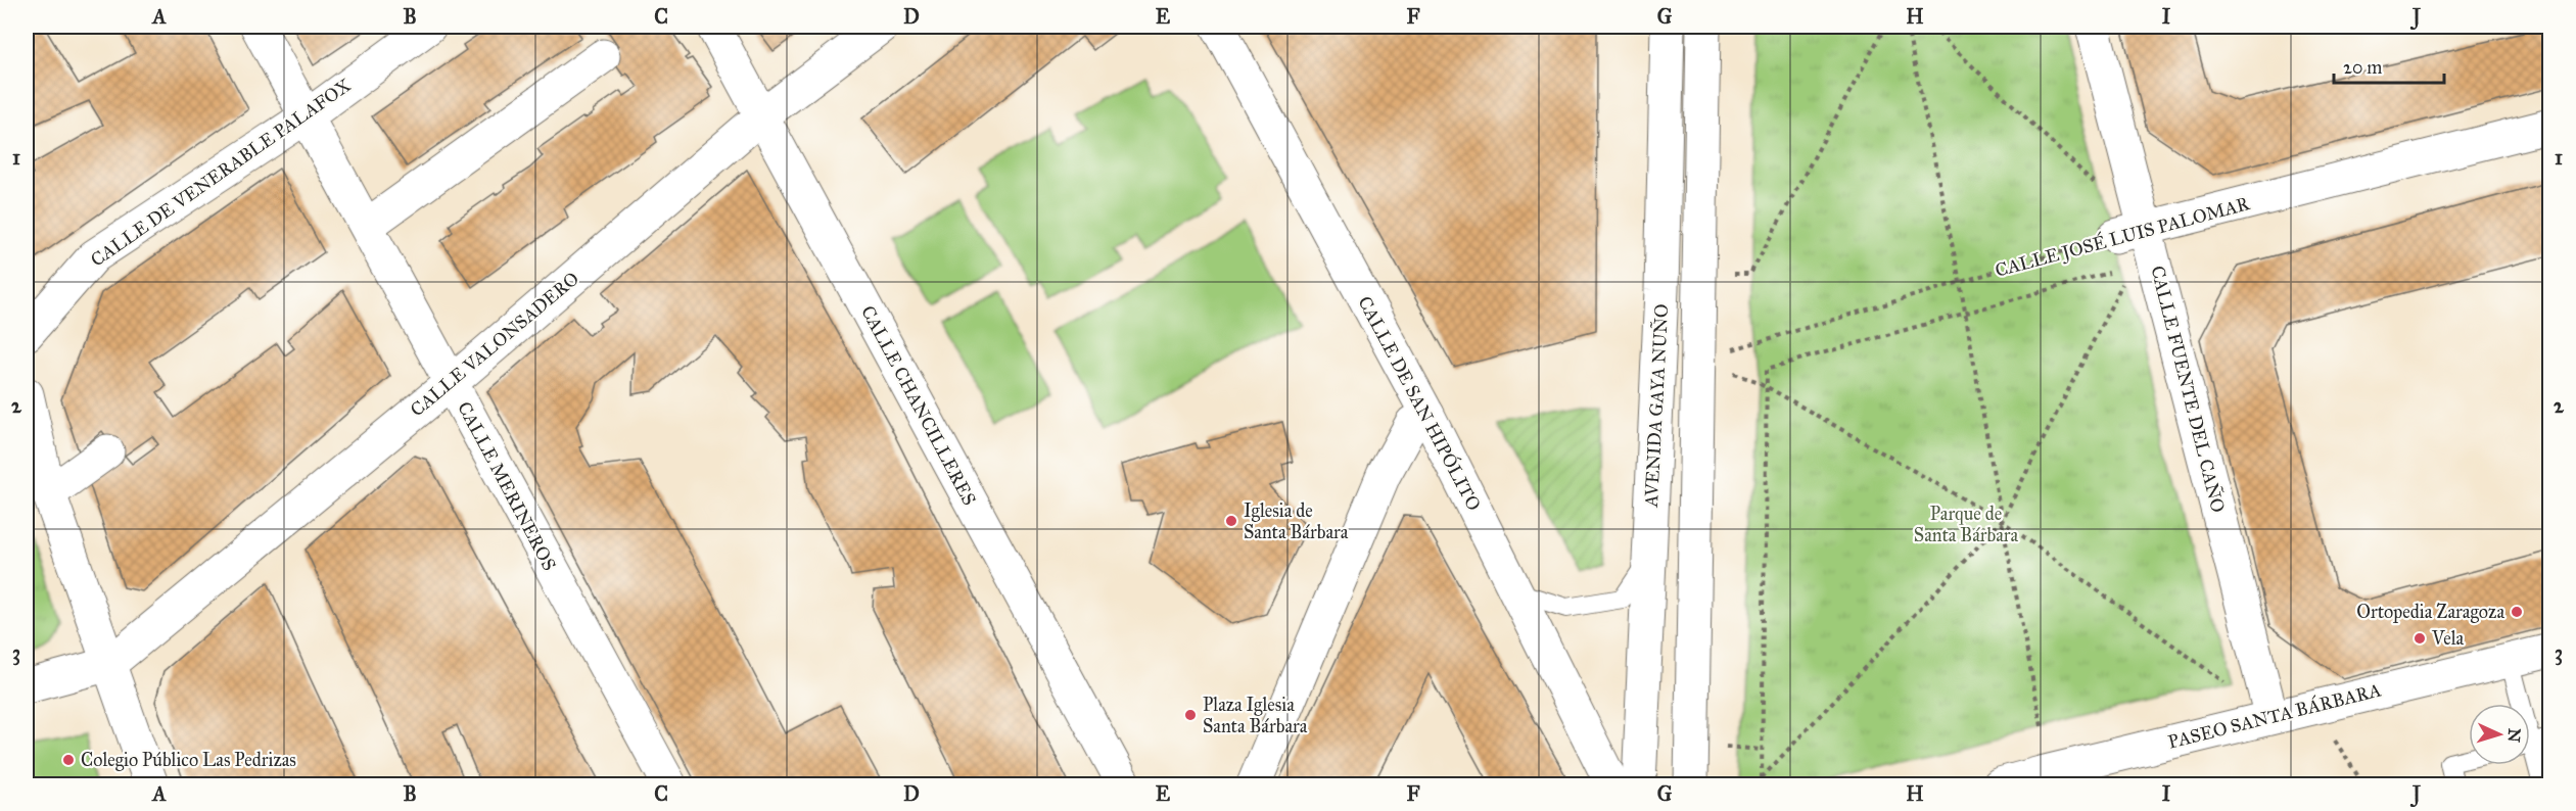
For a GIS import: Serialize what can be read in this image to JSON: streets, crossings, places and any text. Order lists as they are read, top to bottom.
{
  "streets": {
    "street": [
      "CALLE DE VENERABLE PALAFOX",
      "CALLE JOSÉ LUIS PALOMAR",
      "CALLE VALONSADERO",
      "CALLE FUENTE DEL CAÑO",
      "CALLE DE SAN HIPÓLITO",
      "CALLE CHANCILLERES",
      "AVENIDA GAYA NUÑO",
      "CALLE MERINEROS",
      "PASEO SANTA BÁRBARA"
    ]
  },
  "crossings": [
    ["CALLE DE VENERABLE PALAFOX", "CALLE MERINEROS"],
    ["CALLE JOSÉ LUIS PALOMAR", "CALLE FUENTE DEL CAÑO"],
    ["CALLE JOSÉ LUIS PALOMAR", "AVENIDA GAYA NUÑO"],
    ["CALLE VALONSADERO", "CALLE CHANCILLERES"],
    ["CALLE VALONSADERO", "CALLE MERINEROS"],
    ["CALLE FUENTE DEL CAÑO", "PASEO SANTA BÁRBARA"]
  ],
  "parks": ["Parque de Santa Bárbara"],
  "places": [
    "Iglesia de Santa Bárbara",
    "Ortopedia Zaragoza",
    "Vela",
    "Plaza Iglesia Santa Bárbara",
    "Colegio Público Las Pedrizas"
  ],
  "scale_bar": "20 m",
  "north": "right",
  "grid": {
    "columns": [
      "A",
      "B",
      "C",
      "D",
      "E",
      "F",
      "G",
      "H",
      "I",
      "J"
    ],
    "rows": ["1", "2", "3"]
  }
}
